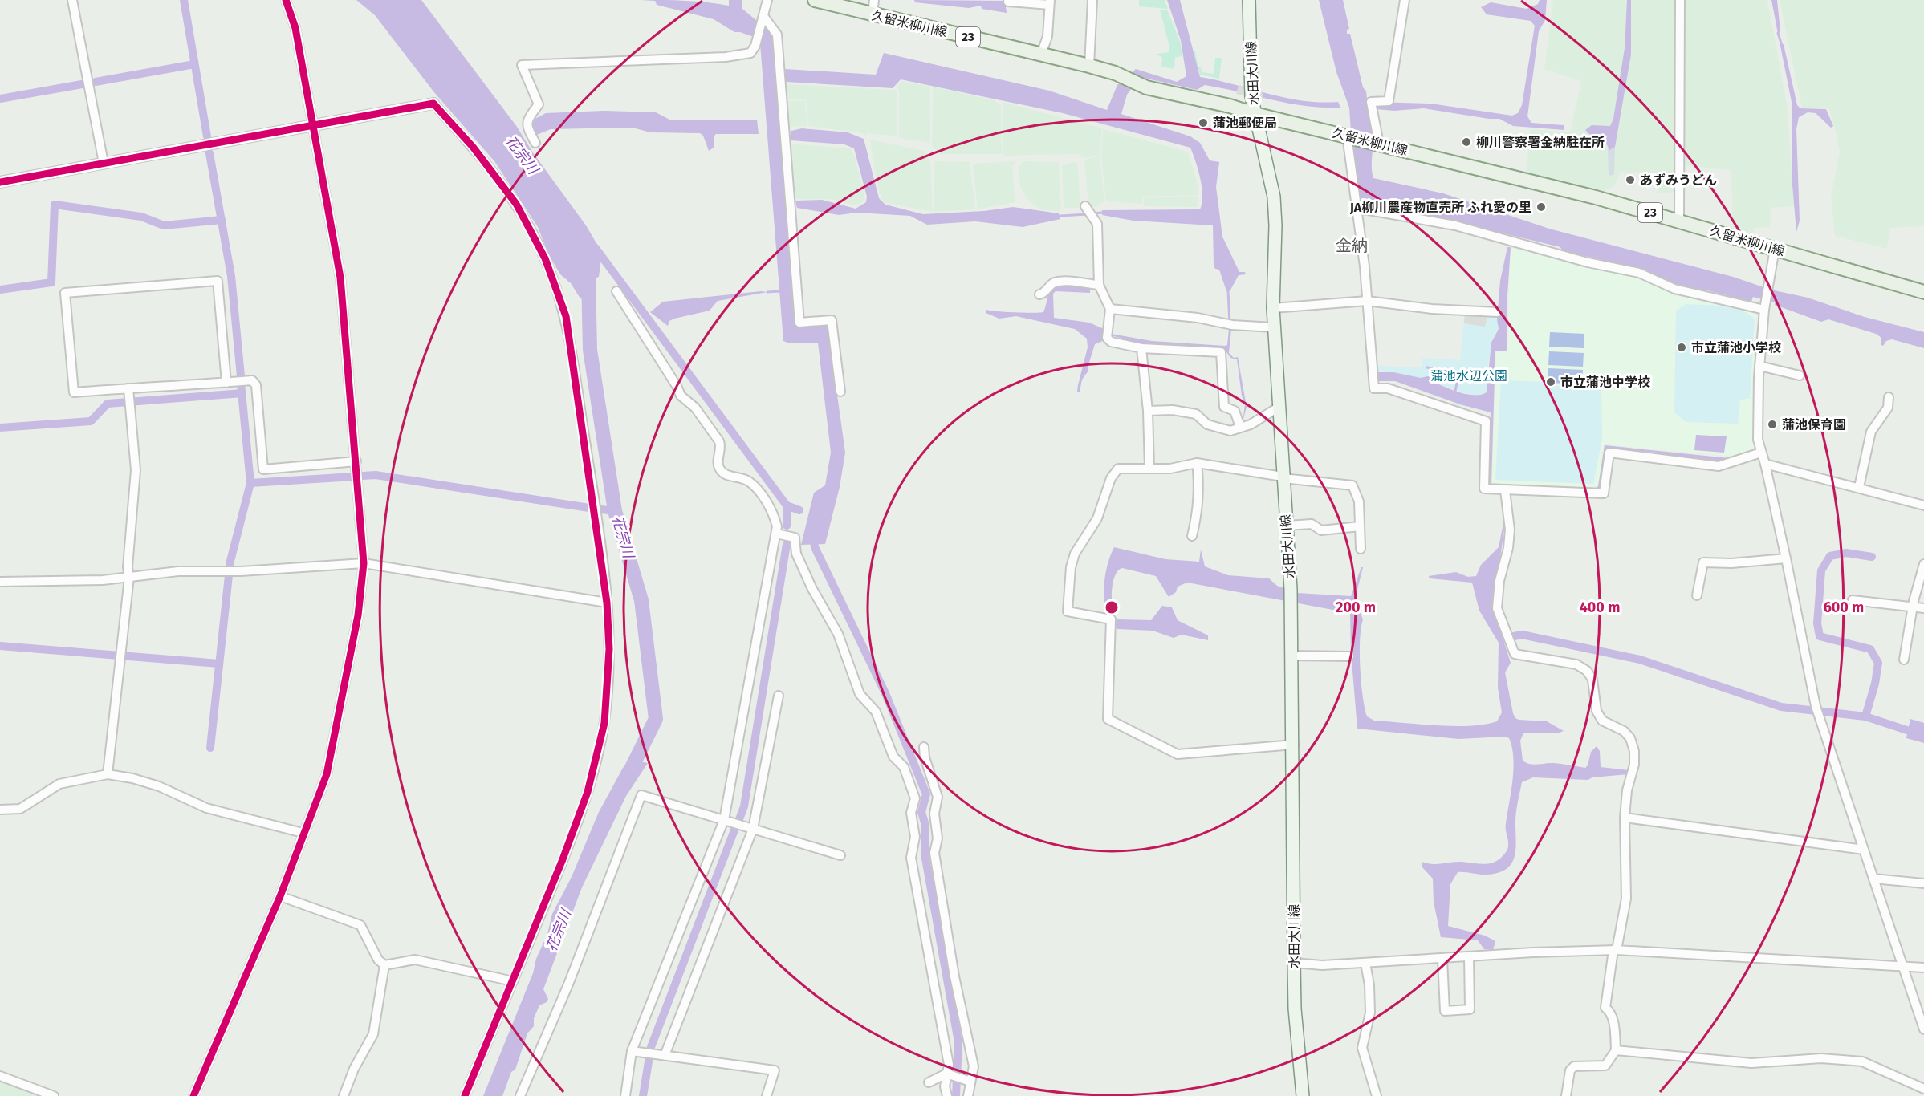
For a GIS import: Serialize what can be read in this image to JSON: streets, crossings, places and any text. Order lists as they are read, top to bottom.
{
  "streets": {
    "main road": ["久留米柳川線", "23", "水田大川線"]
  },
  "crossings": [
    ["久留米柳川線", "水田大川線"]
  ],
  "districts": ["金納"],
  "water": ["花宗川"],
  "parks": ["蒲池水辺公園"],
  "places": [
    "蒲池郵便局",
    "柳川警察署金納駐在所",
    "あずみうどん",
    "JA柳川農産物直売所 ふれ愛の里",
    "市立蒲池小学校",
    "市立蒲池中学校",
    "蒲池保育園"
  ],
  "rings": ["200 m", "400 m", "600 m"]
}
